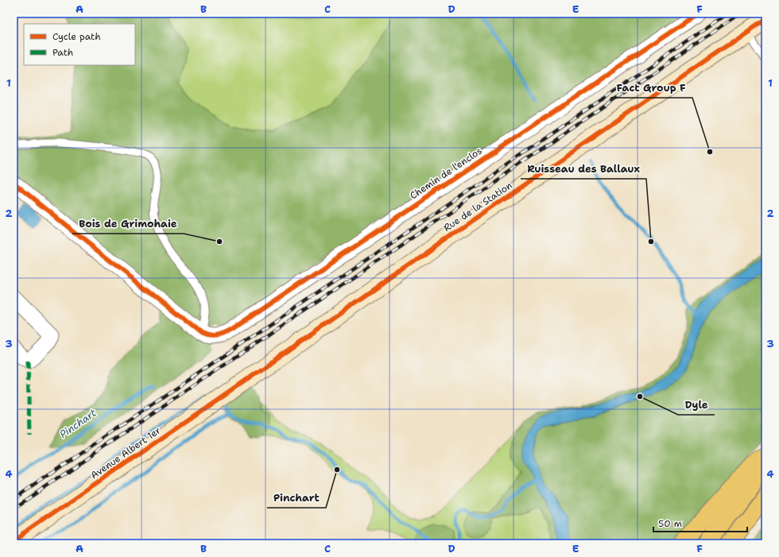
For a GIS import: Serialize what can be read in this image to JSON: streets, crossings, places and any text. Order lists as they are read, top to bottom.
{
  "streets": {
    "main road": ["Rue de la Station", "Avenue Albert 1er"],
    "street": ["Chemin de l'enclos"]
  },
  "crossings": [
    ["Rue de la Station", "Avenue Albert 1er"]
  ],
  "water": ["Pinchart"],
  "places": [
    "Fact Group F",
    "Bois de Grimohaie",
    "Ruisseau des Ballaux",
    "Dyle",
    "Pinchart"
  ],
  "legend": ["Cycle path", "Path"],
  "scale_bar": "50 m",
  "grid": {
    "columns": [
      "A",
      "B",
      "C",
      "D",
      "E",
      "F"
    ],
    "rows": [
      "1",
      "2",
      "3",
      "4"
    ]
  }
}
